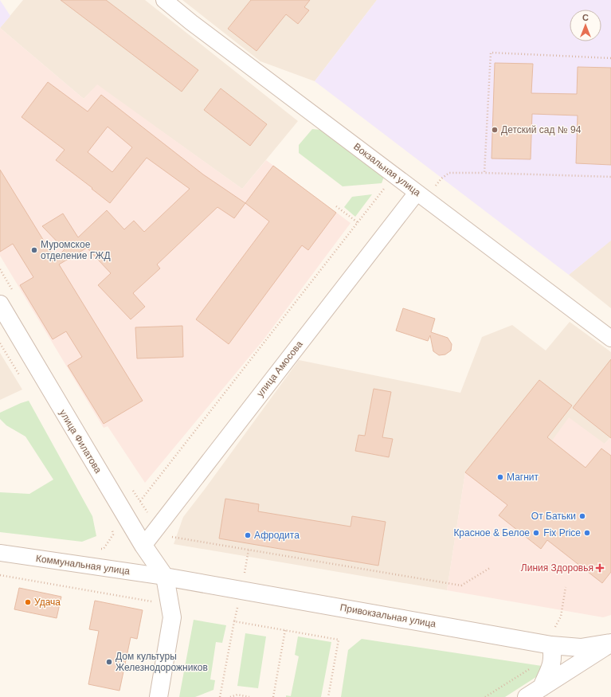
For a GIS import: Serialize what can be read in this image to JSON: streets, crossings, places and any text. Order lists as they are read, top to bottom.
{
  "streets": {
    "street": [
      "Вокзальная улица",
      "улица Амосова",
      "улица Филатова",
      "Коммунальная улица",
      "Привокзальная улица"
    ]
  },
  "crossings": [
    ["Вокзальная улица", "улица Амосова"],
    ["улица Амосова", "улица Филатова"],
    ["улица Филатова", "Коммунальная улица"],
    ["улица Филатова", "Привокзальная улица"],
    ["Коммунальная улица", "Привокзальная улица"]
  ],
  "places": {
    "other": [
      "Детский сад № 94",
      "Муромское отделение ГЖД",
      "Магнит",
      "От Батьки",
      "Красное & Белое",
      "Fix Price",
      "Афродита",
      "Удача",
      "Дом культуры Железнодорожников"
    ],
    "health": ["Линия Здоровья"]
  },
  "north": "top"
}
